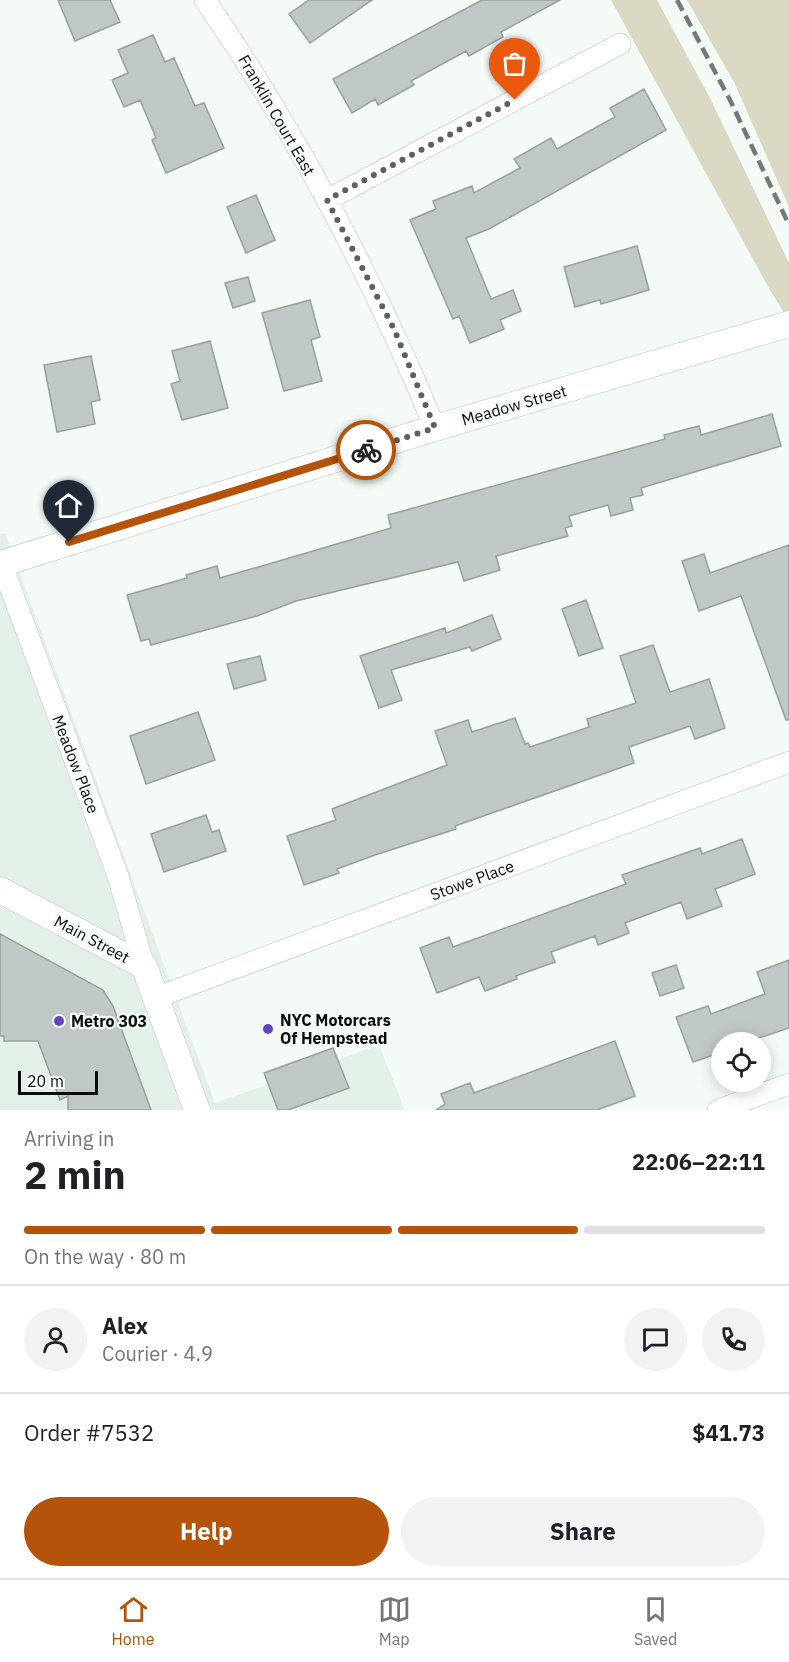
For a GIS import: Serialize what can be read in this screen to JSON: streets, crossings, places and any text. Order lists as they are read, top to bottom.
{
  "streets": {
    "street": [
      "Franklin Court East",
      "Meadow Street",
      "Meadow Place",
      "Stowe Place",
      "Main Street"
    ]
  },
  "crossings": [
    ["Franklin Court East", "Meadow Street"],
    ["Meadow Street", "Meadow Place"],
    ["Meadow Place", "Main Street"],
    ["Stowe Place", "Main Street"]
  ],
  "places": ["Metro 303", "NYC Motorcars Of Hempstead"],
  "scale_bar": "20 m",
  "page": {
    "scale": "20 m",
    "heading": ["2 min", "Arriving in", "22:06–22:11"],
    "panel": [
      "Alex",
      "Courier · 4.9",
      "Order #7532",
      "$41.73"
    ],
    "bar": "On the way · 80 m",
    "buttons": ["Help", "Share"],
    "tabs": ["Home", "Map", "Saved"]
  }
}
